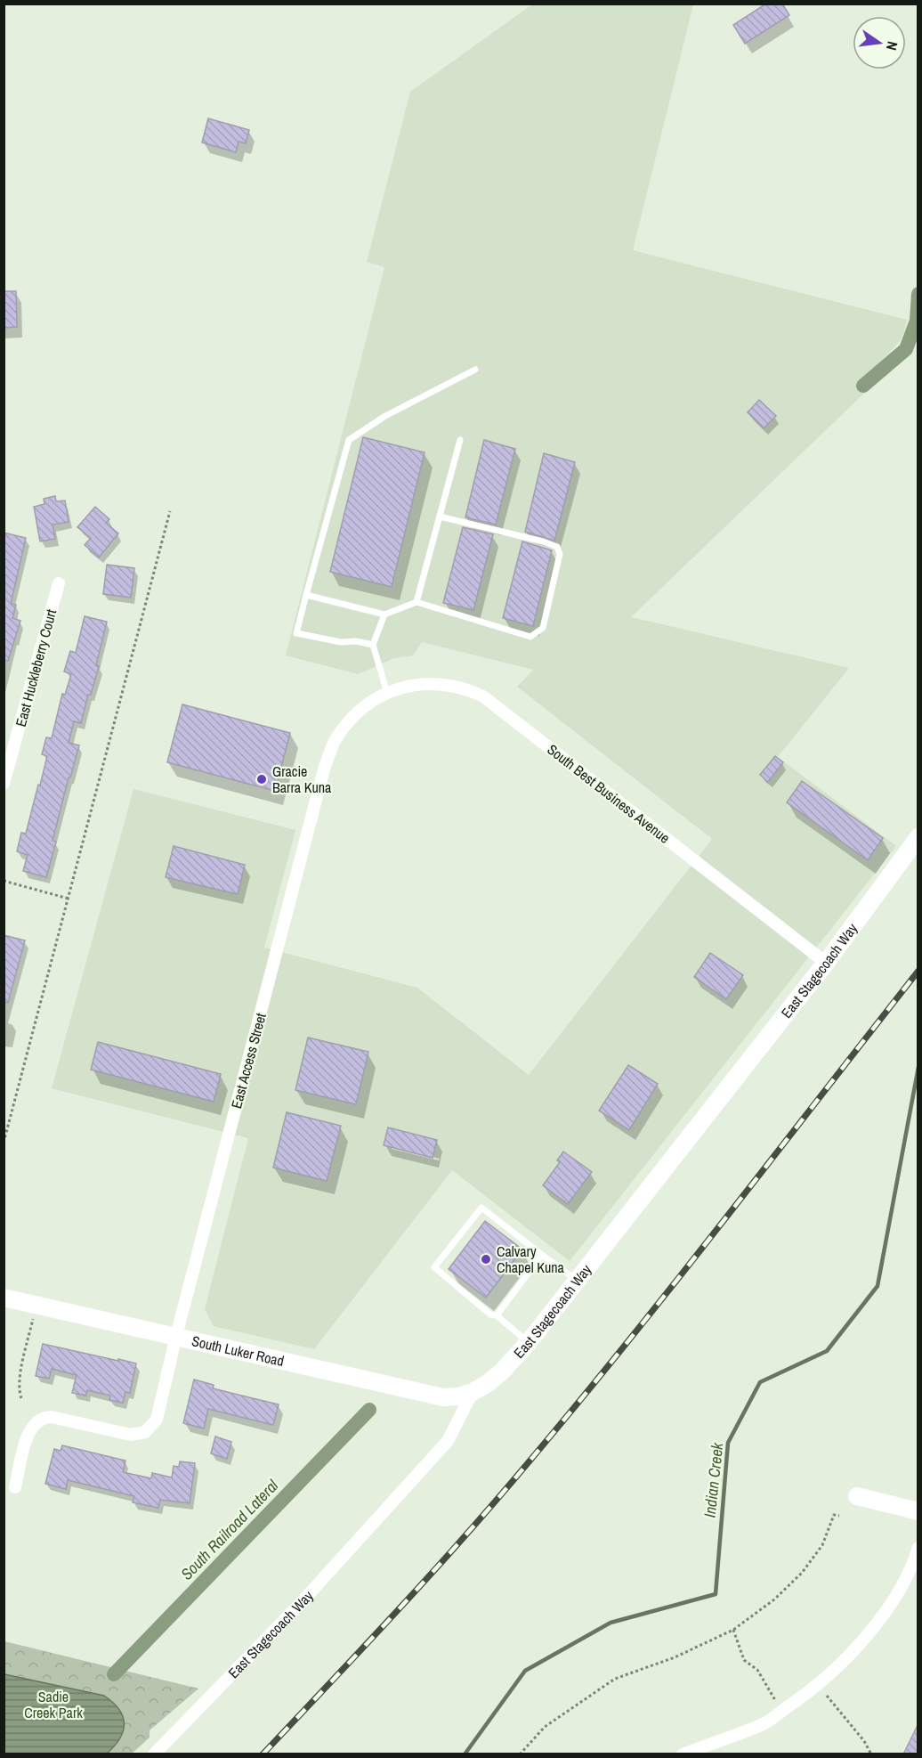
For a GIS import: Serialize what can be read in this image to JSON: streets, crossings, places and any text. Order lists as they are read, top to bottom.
{
  "streets": {
    "street": [
      "East Huckleberry Court",
      "South Best Business Avenue",
      "East Stagecoach Way",
      "East Access Street",
      "South Luker Road"
    ]
  },
  "crossings": [
    ["South Best Business Avenue", "East Stagecoach Way"],
    ["South Best Business Avenue", "East Access Street"],
    ["East Stagecoach Way", "South Luker Road"],
    ["East Access Street", "South Luker Road"]
  ],
  "water": ["Indian Creek", "South Railroad Lateral"],
  "parks": ["Sadie Creek Park"],
  "places": ["Gracie Barra Kuna", "Calvary Chapel Kuna"],
  "north": "right"
}
